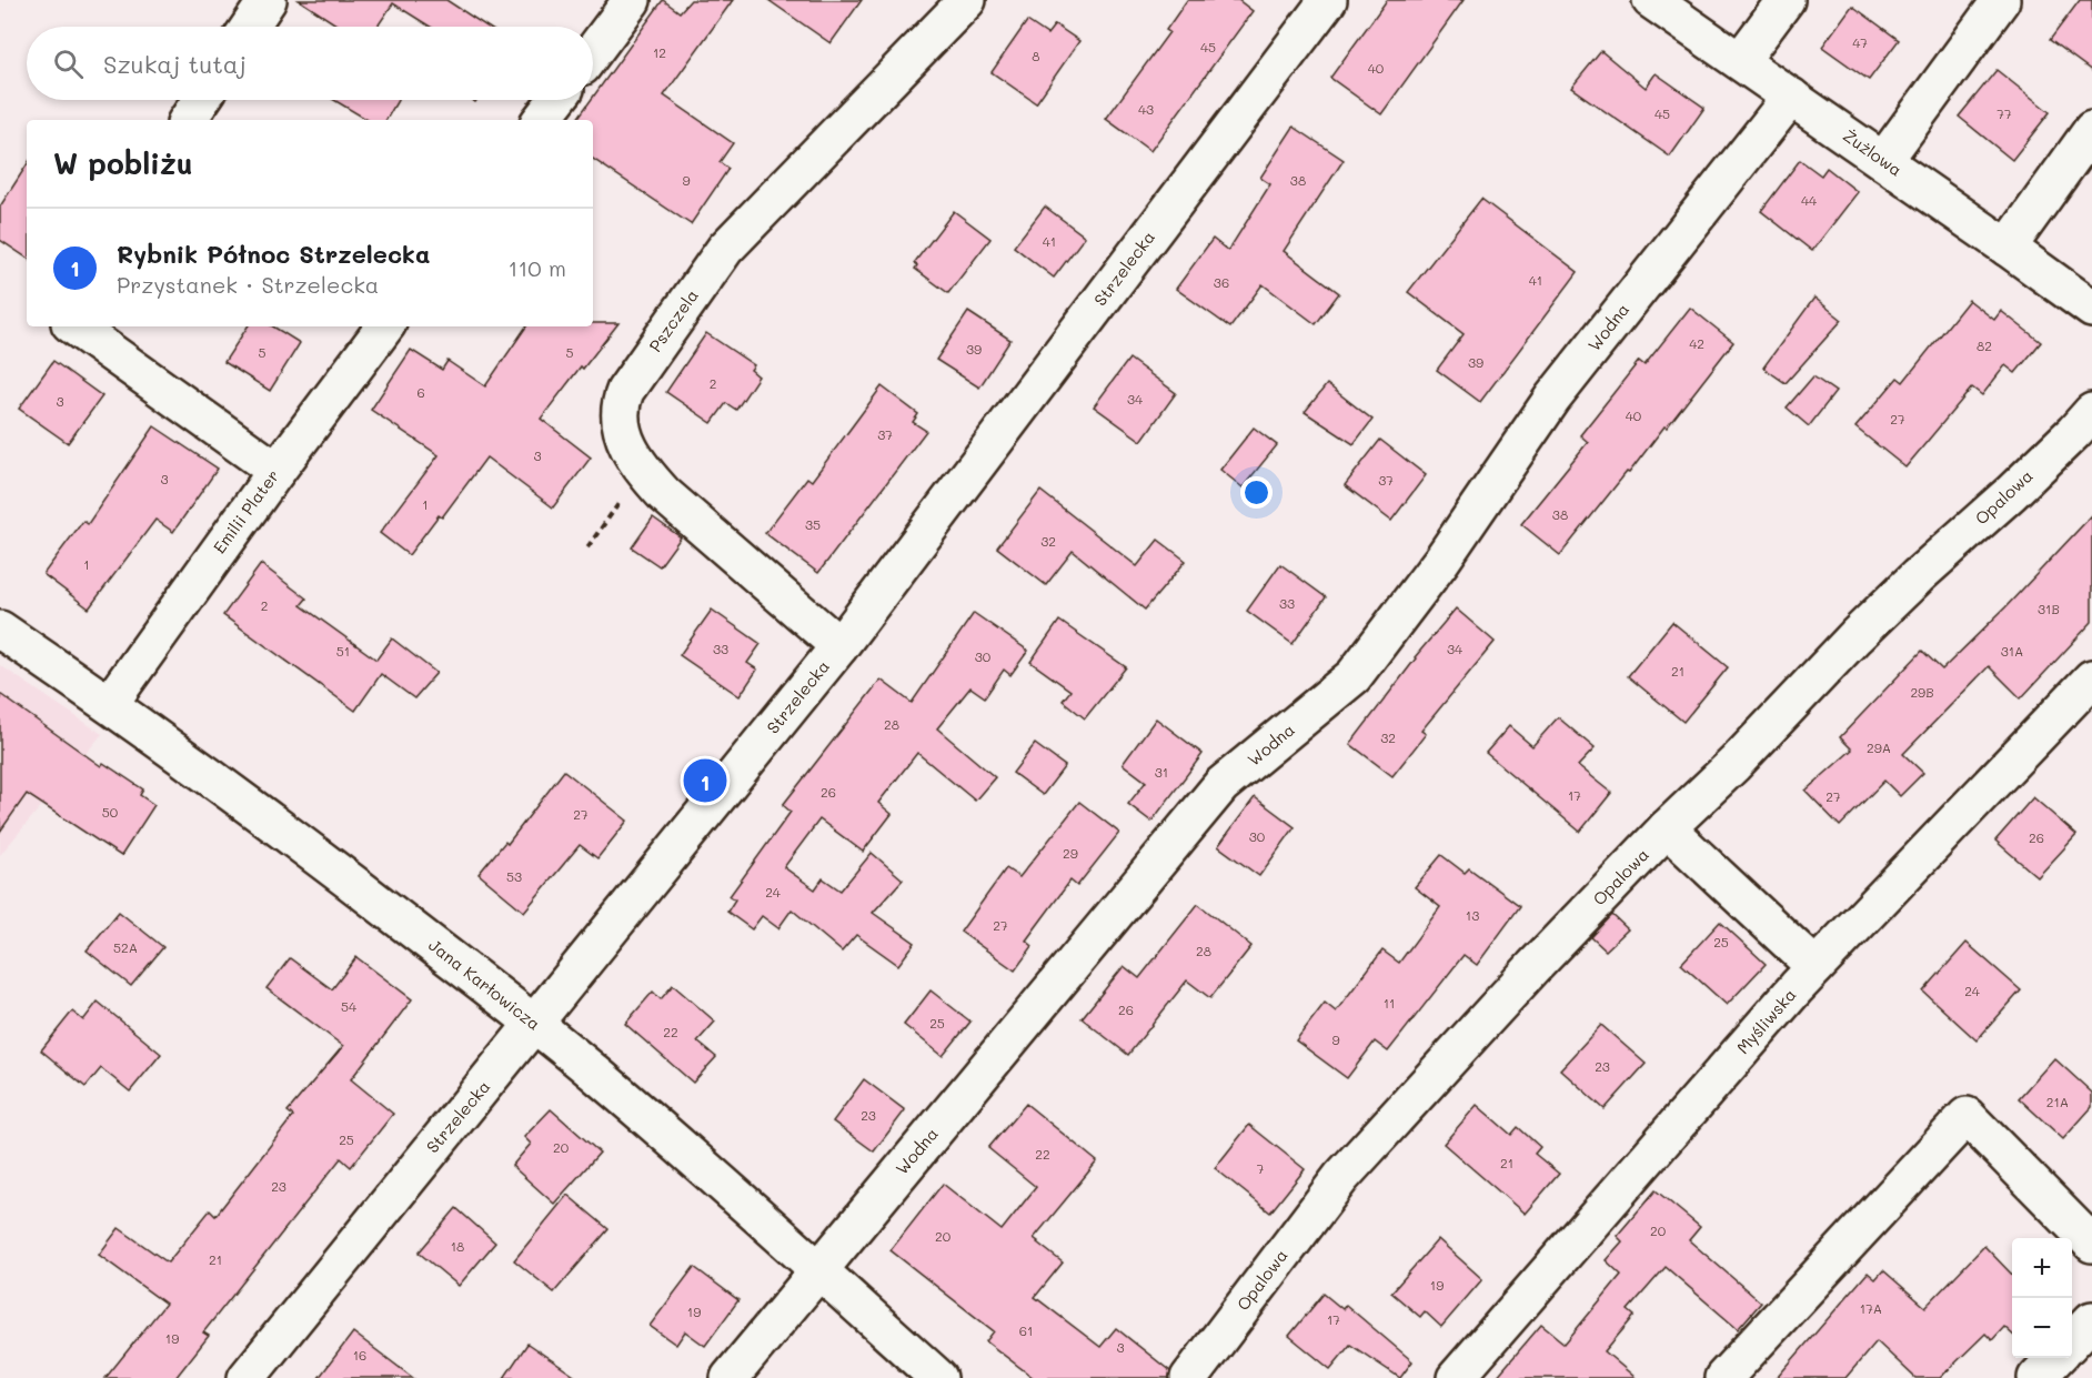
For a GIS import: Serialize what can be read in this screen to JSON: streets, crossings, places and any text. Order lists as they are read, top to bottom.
{
  "streets": {
    "street": [
      "Żużlowa",
      "Strzelecka",
      "Pszczela",
      "Wodna",
      "Opalowa",
      "Emilii Plater",
      "Jana Karłowicza",
      "Myśliwska"
    ]
  },
  "crossings": [
    ["Żużlowa", "Wodna"],
    ["Strzelecka", "Pszczela"],
    ["Strzelecka", "Jana Karłowicza"],
    ["Wodna", "Jana Karłowicza"],
    ["Emilii Plater", "Jana Karłowicza"]
  ],
  "house_numbers": [
    "47",
    "45",
    "12",
    "8",
    "40",
    "43",
    "45",
    "77",
    "9",
    "38",
    "44",
    "41",
    "41",
    "36",
    "42",
    "82",
    "39",
    "5",
    "5",
    "39",
    "2",
    "6",
    "34",
    "3",
    "40",
    "27",
    "37",
    "3",
    "3",
    "37",
    "1",
    "38",
    "35",
    "32",
    "1",
    "33",
    "2",
    "31B",
    "33",
    "34",
    "51",
    "31A",
    "30",
    "21",
    "29B",
    "28",
    "32",
    "29A",
    "31",
    "26",
    "17",
    "27",
    "50",
    "27",
    "30",
    "26",
    "29",
    "53",
    "24",
    "13",
    "27",
    "25",
    "52A",
    "28",
    "24",
    "11",
    "54",
    "26",
    "25",
    "22",
    "9",
    "23",
    "21A",
    "23",
    "25",
    "20",
    "22",
    "21",
    "7",
    "23",
    "20",
    "20",
    "18",
    "21",
    "19",
    "17A",
    "19",
    "17",
    "61",
    "19",
    "3",
    "16"
  ],
  "page": {
    "search": "Szukaj tutaj",
    "heading": "W pobliżu",
    "list": [
      {
        "mark": "1",
        "name": "Rybnik Północ Strzelecka",
        "note": "Przystanek · Strzelecka",
        "value": "110 m"
      }
    ],
    "pins": "1",
    "map_buttons": ["+", "−"]
  }
}
